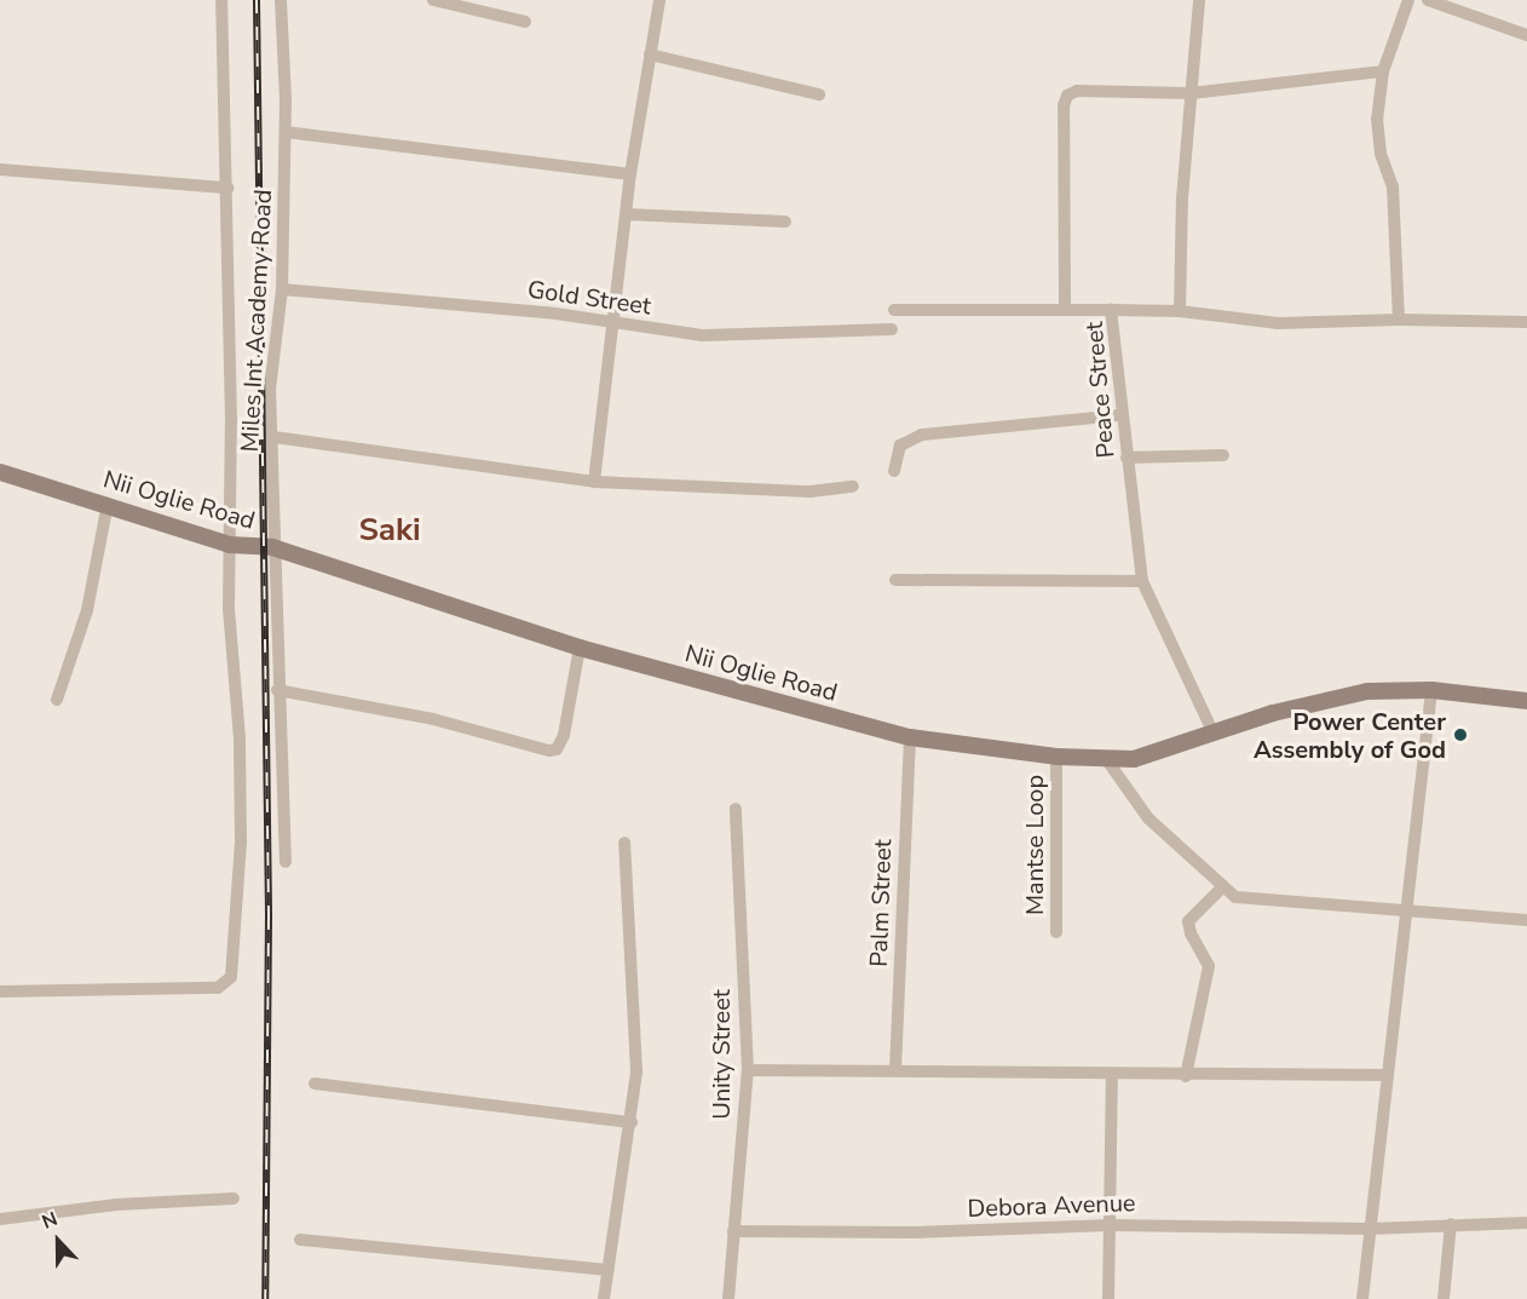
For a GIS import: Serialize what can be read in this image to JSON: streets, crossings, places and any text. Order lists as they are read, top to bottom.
{
  "streets": {
    "street": [
      "Gold Street",
      "Miles Int Academy Road",
      "Peace Street",
      "Nii Oglie Road",
      "Mantse Loop",
      "Palm Street",
      "Unity Street",
      "Debora Avenue"
    ]
  },
  "crossings": [
    ["Gold Street", "Miles Int Academy Road"],
    ["Miles Int Academy Road", "Nii Oglie Road"],
    ["Peace Street", "Nii Oglie Road"],
    ["Nii Oglie Road", "Mantse Loop"],
    ["Nii Oglie Road", "Palm Street"],
    ["Unity Street", "Debora Avenue"]
  ],
  "districts": ["Saki"],
  "places": ["Power Center Assembly of God"],
  "north": "top"
}
